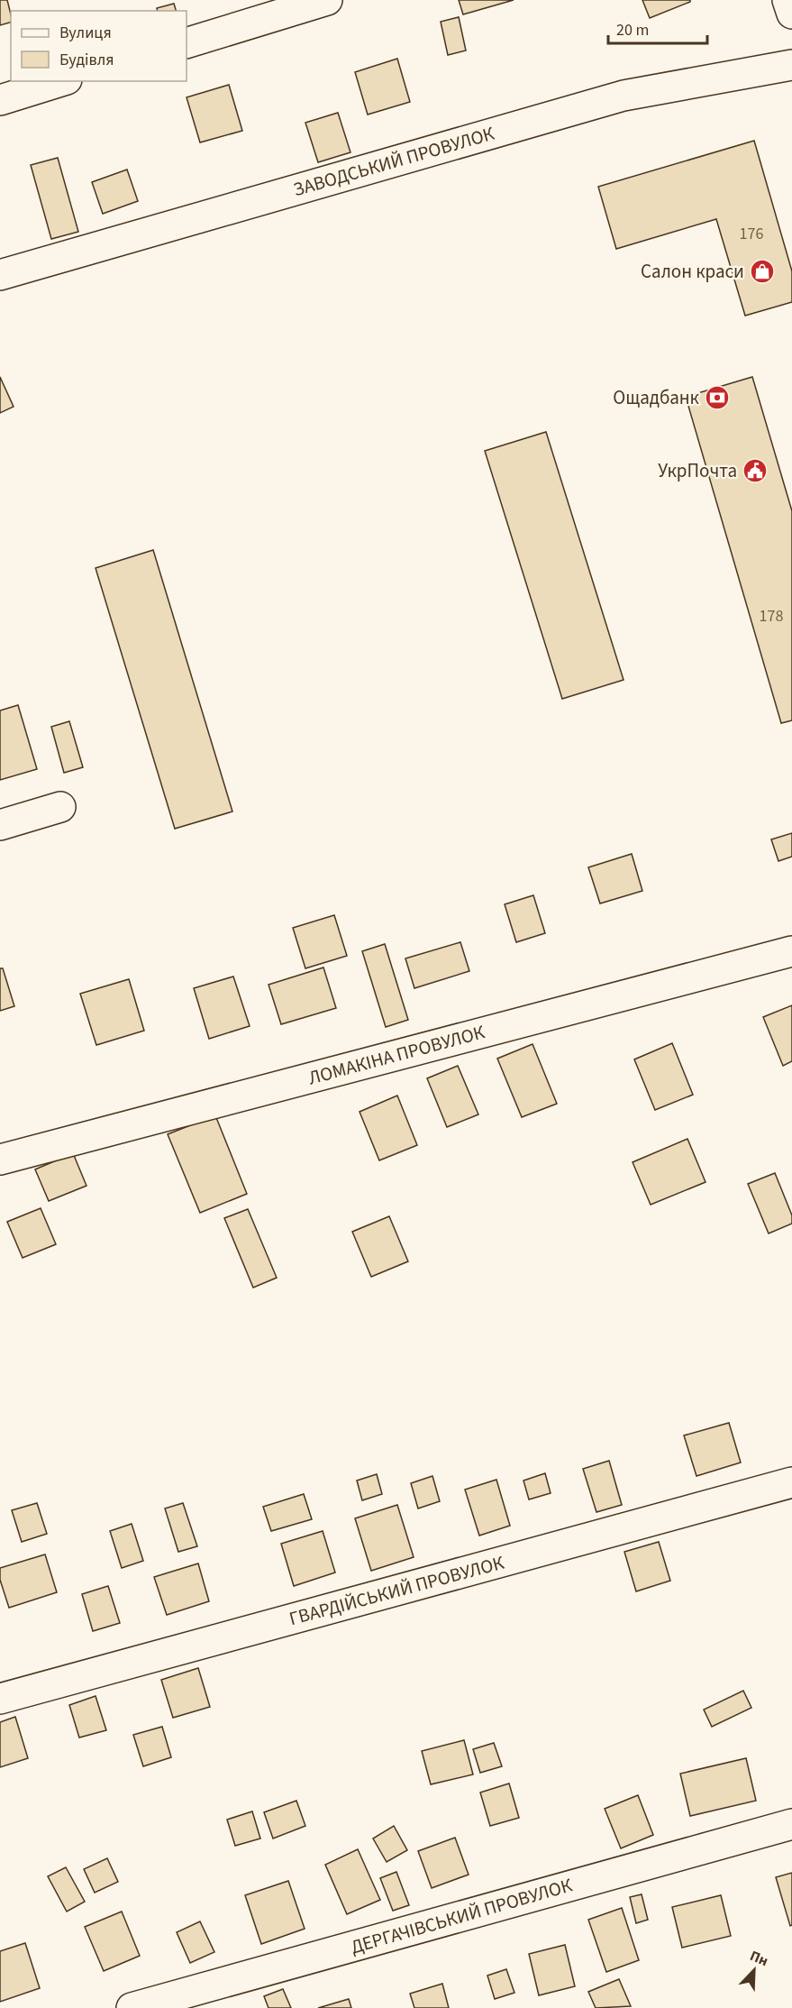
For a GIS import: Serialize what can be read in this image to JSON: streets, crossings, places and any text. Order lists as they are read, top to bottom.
{
  "streets": {
    "street": [
      "ЗАВОДСЬКИЙ ПРОВУЛОК",
      "ЛОМАКІНА ПРОВУЛОК",
      "ГВАРДІЙСЬКИЙ ПРОВУЛОК",
      "ДЕРГАЧІВСЬКИЙ ПРОВУЛОК"
    ]
  },
  "places": {
    "shop": ["Салон краси"],
    "bank": ["Ощадбанк"],
    "public building": ["УкрПочта"]
  },
  "house_numbers": ["176", "178"],
  "legend": ["Вулиця", "Будівля"],
  "scale_bar": "20 m",
  "north": "top right"
}
